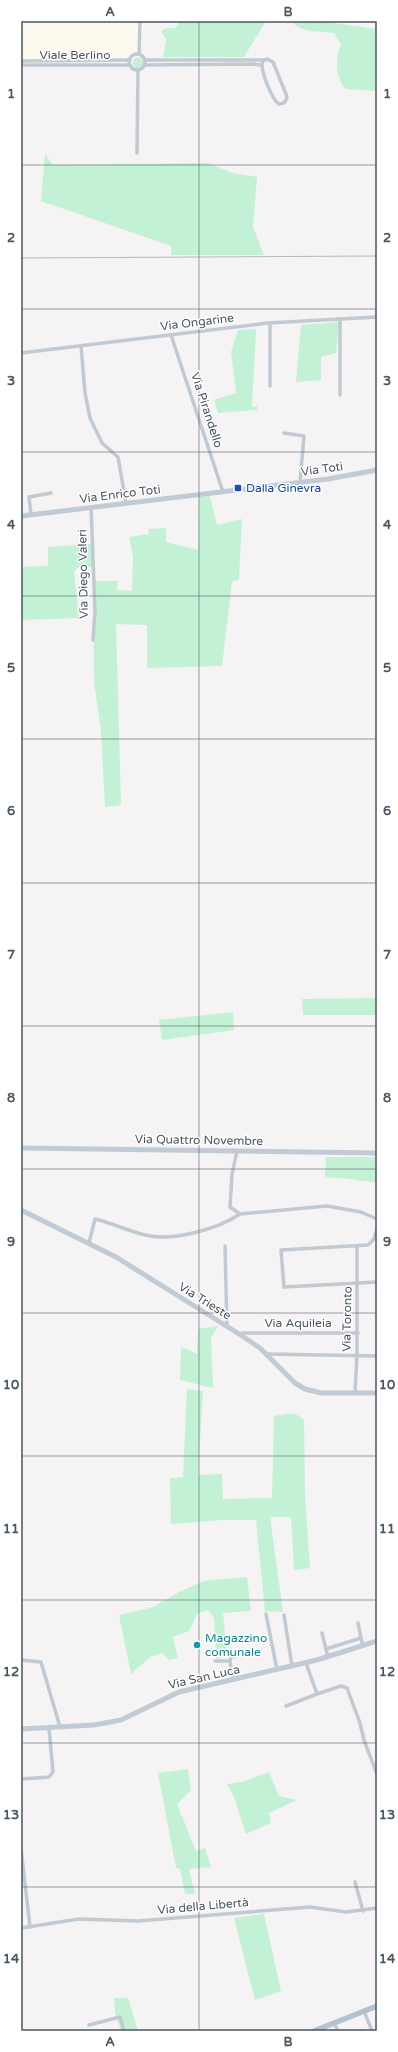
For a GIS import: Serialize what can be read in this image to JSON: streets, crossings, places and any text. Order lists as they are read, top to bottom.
{
  "streets": {
    "street": [
      "Viale Berlino",
      "Via Ongarine",
      "Via Pirandello",
      "Via Toti",
      "Via Enrico Toti",
      "Via Diego Valeri",
      "Via Quattro Novembre",
      "Via Trieste",
      "Via Toronto",
      "Via Aquileia",
      "Via San Luca",
      "Via della Libertà"
    ]
  },
  "crossings": [
    ["Via Ongarine", "Via Pirandello"],
    ["Via Pirandello", "Via Toti"],
    ["Via Pirandello", "Via Enrico Toti"],
    ["Via Toti", "Via Enrico Toti"],
    ["Via Enrico Toti", "Via Diego Valeri"],
    ["Via Trieste", "Via Toronto"],
    ["Via Trieste", "Via Aquileia"],
    ["Via Toronto", "Via Aquileia"]
  ],
  "places": {
    "transit": ["Dalla Ginevra"],
    "other": ["Magazzino comunale"]
  },
  "grid": {
    "columns": ["A", "B"],
    "rows": [
      "1",
      "2",
      "3",
      "4",
      "5",
      "6",
      "7",
      "8",
      "9",
      "10",
      "11",
      "12",
      "13",
      "14"
    ]
  }
}
